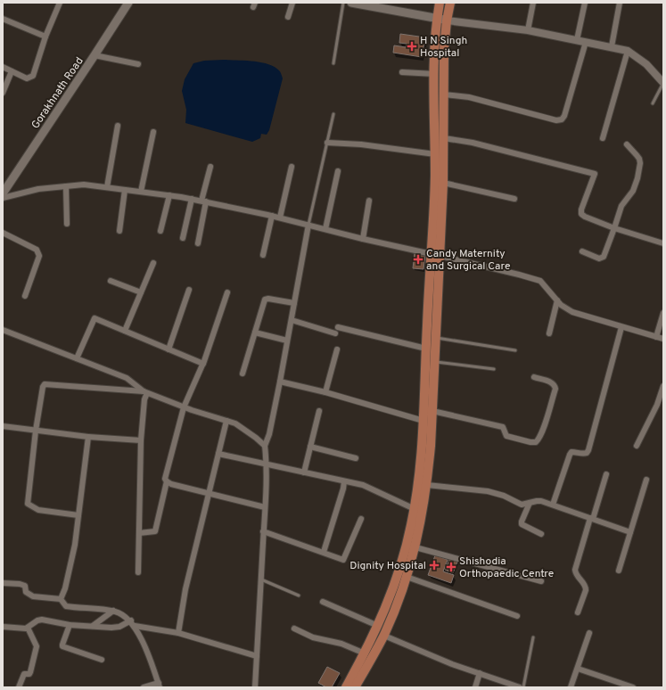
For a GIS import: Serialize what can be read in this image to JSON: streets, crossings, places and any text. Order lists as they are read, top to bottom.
{
  "streets": {
    "main road": ["Gorakhnath Road"]
  },
  "places": {
    "health": [
      "H N Singh Hospital",
      "Candy Maternity and Surgical Care",
      "Dignity Hospital",
      "Shishodia Orthopaedic Centre"
    ]
  }
}
